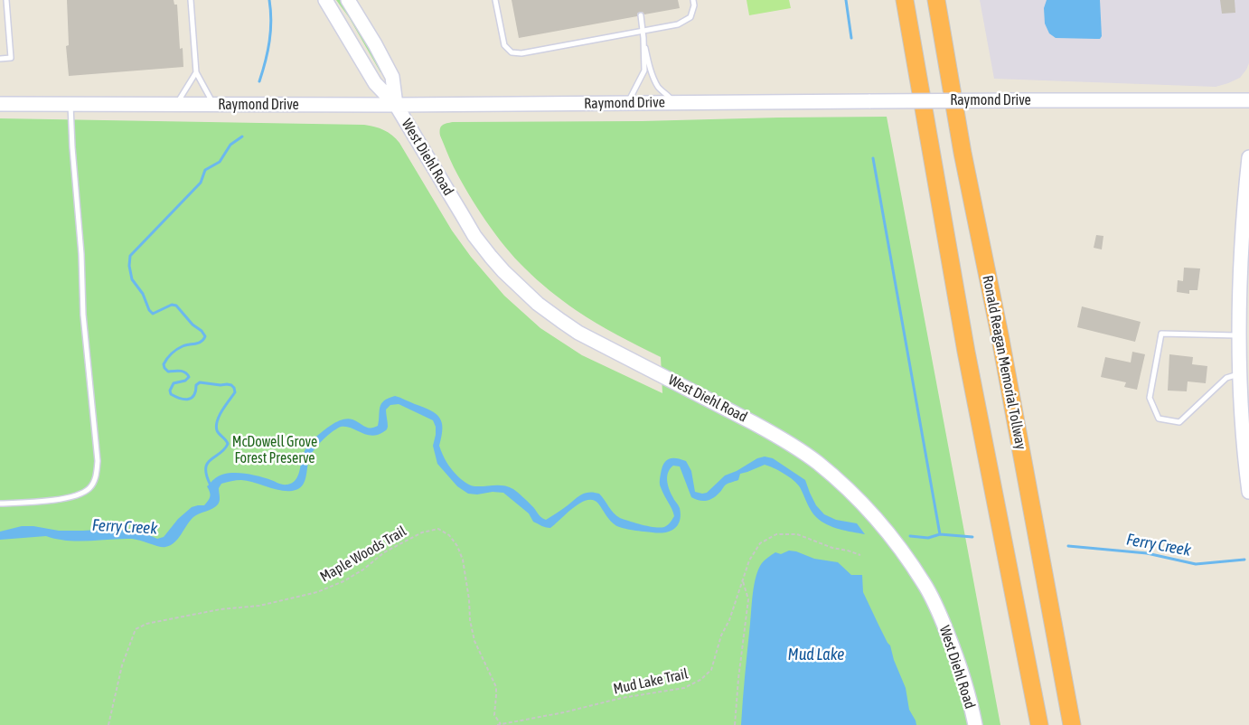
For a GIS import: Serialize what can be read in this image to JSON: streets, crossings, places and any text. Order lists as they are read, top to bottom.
{
  "streets": {
    "highway": ["Ronald Reagan Memorial Tollway"],
    "street": ["Raymond Drive", "West Diehl Road"],
    "path": ["Maple Woods Trail", "Mud Lake Trail"]
  },
  "crossings": [
    ["Raymond Drive", "West Diehl Road"],
    ["Maple Woods Trail", "Mud Lake Trail"]
  ],
  "water": ["Ferry Creek", "Mud Lake"],
  "parks": ["McDowell Grove Forest Preserve"]
}
